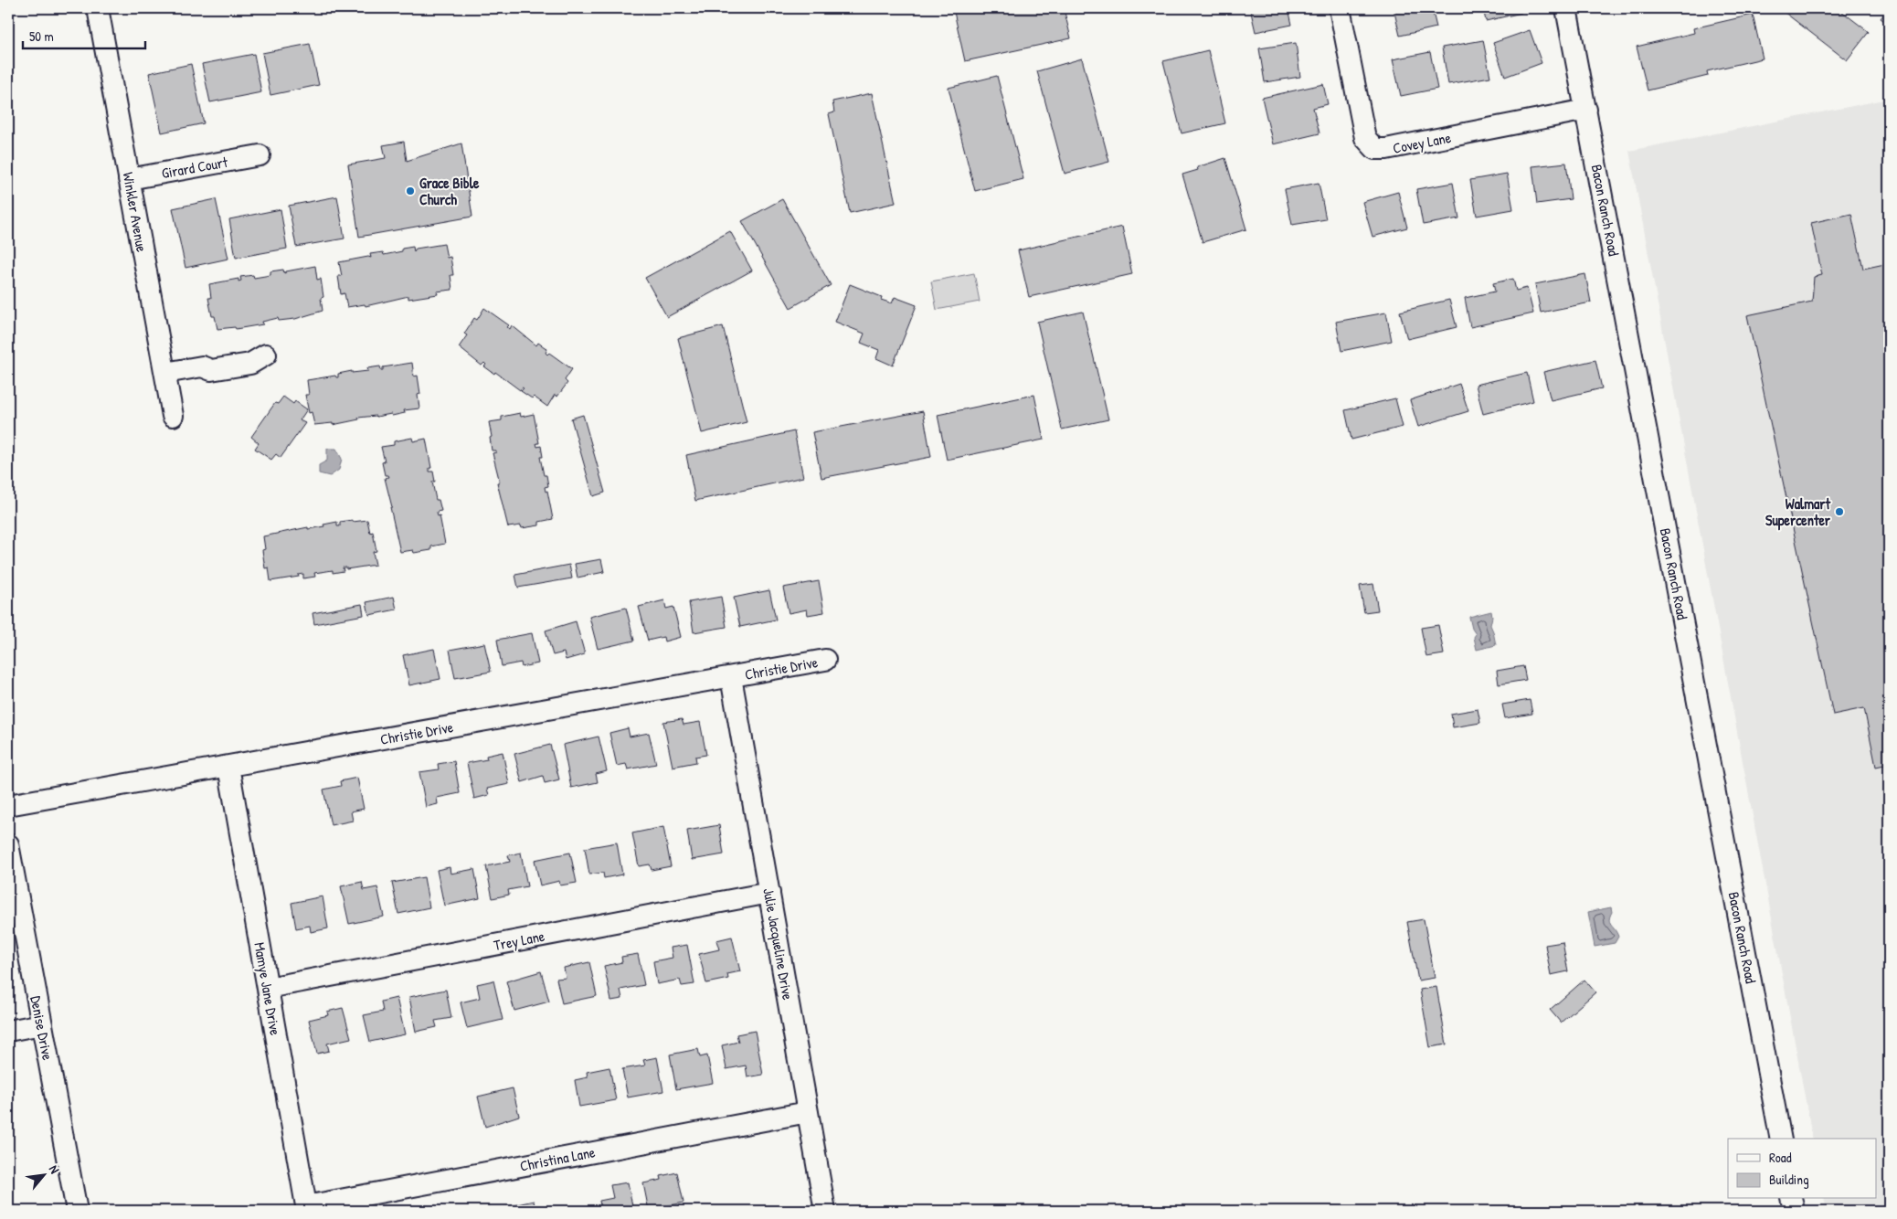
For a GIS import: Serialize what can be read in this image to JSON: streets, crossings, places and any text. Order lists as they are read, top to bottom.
{
  "streets": {
    "street": [
      "Covey Lane",
      "Girard Court",
      "Bacon Ranch Road",
      "Winkler Avenue",
      "Christie Drive",
      "Trey Lane",
      "Julie Jacqueline Drive",
      "Mamye Jane Drive",
      "Denise Drive",
      "Christina Lane"
    ]
  },
  "crossings": [
    ["Covey Lane", "Bacon Ranch Road"],
    ["Girard Court", "Winkler Avenue"],
    ["Christie Drive", "Julie Jacqueline Drive"],
    ["Christie Drive", "Mamye Jane Drive"],
    ["Trey Lane", "Julie Jacqueline Drive"],
    ["Trey Lane", "Mamye Jane Drive"],
    ["Julie Jacqueline Drive", "Christina Lane"],
    ["Mamye Jane Drive", "Christina Lane"]
  ],
  "places": ["Grace Bible Church", "Walmart Supercenter"],
  "legend": ["Road", "Building"],
  "scale_bar": "50 m",
  "north": "top right"
}
